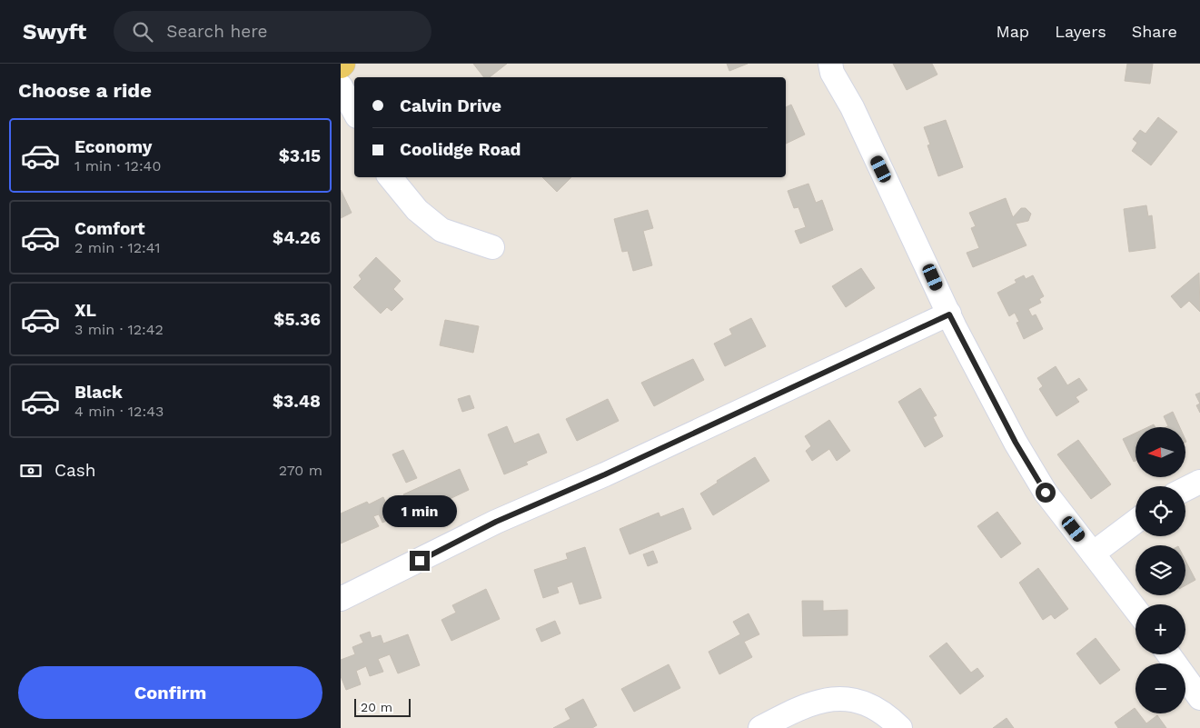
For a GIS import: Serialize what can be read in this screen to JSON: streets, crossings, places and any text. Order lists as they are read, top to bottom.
{
  "scale_bar": "20 m",
  "north": "left",
  "page": {
    "header": "Swyft",
    "search": "Search here",
    "nav": ["Map", "Layers", "Share"],
    "heading": "Choose a ride",
    "banner": ["Calvin Drive", "Coolidge Road"],
    "list": [
      {
        "name": "Economy",
        "note": "1 min · 12:40",
        "value": "$3.15"
      },
      {
        "name": "Comfort",
        "note": "2 min · 12:41",
        "value": "$4.26"
      },
      {
        "name": "XL",
        "note": "3 min · 12:42",
        "value": "$5.36"
      },
      {
        "name": "Black",
        "note": "4 min · 12:43",
        "value": "$3.48"
      }
    ],
    "map_buttons": ["+", "−"],
    "pay": ["Cash", "270 m"],
    "bubble": "1 min",
    "buttons": "Confirm",
    "scale": "20 m"
  }
}
